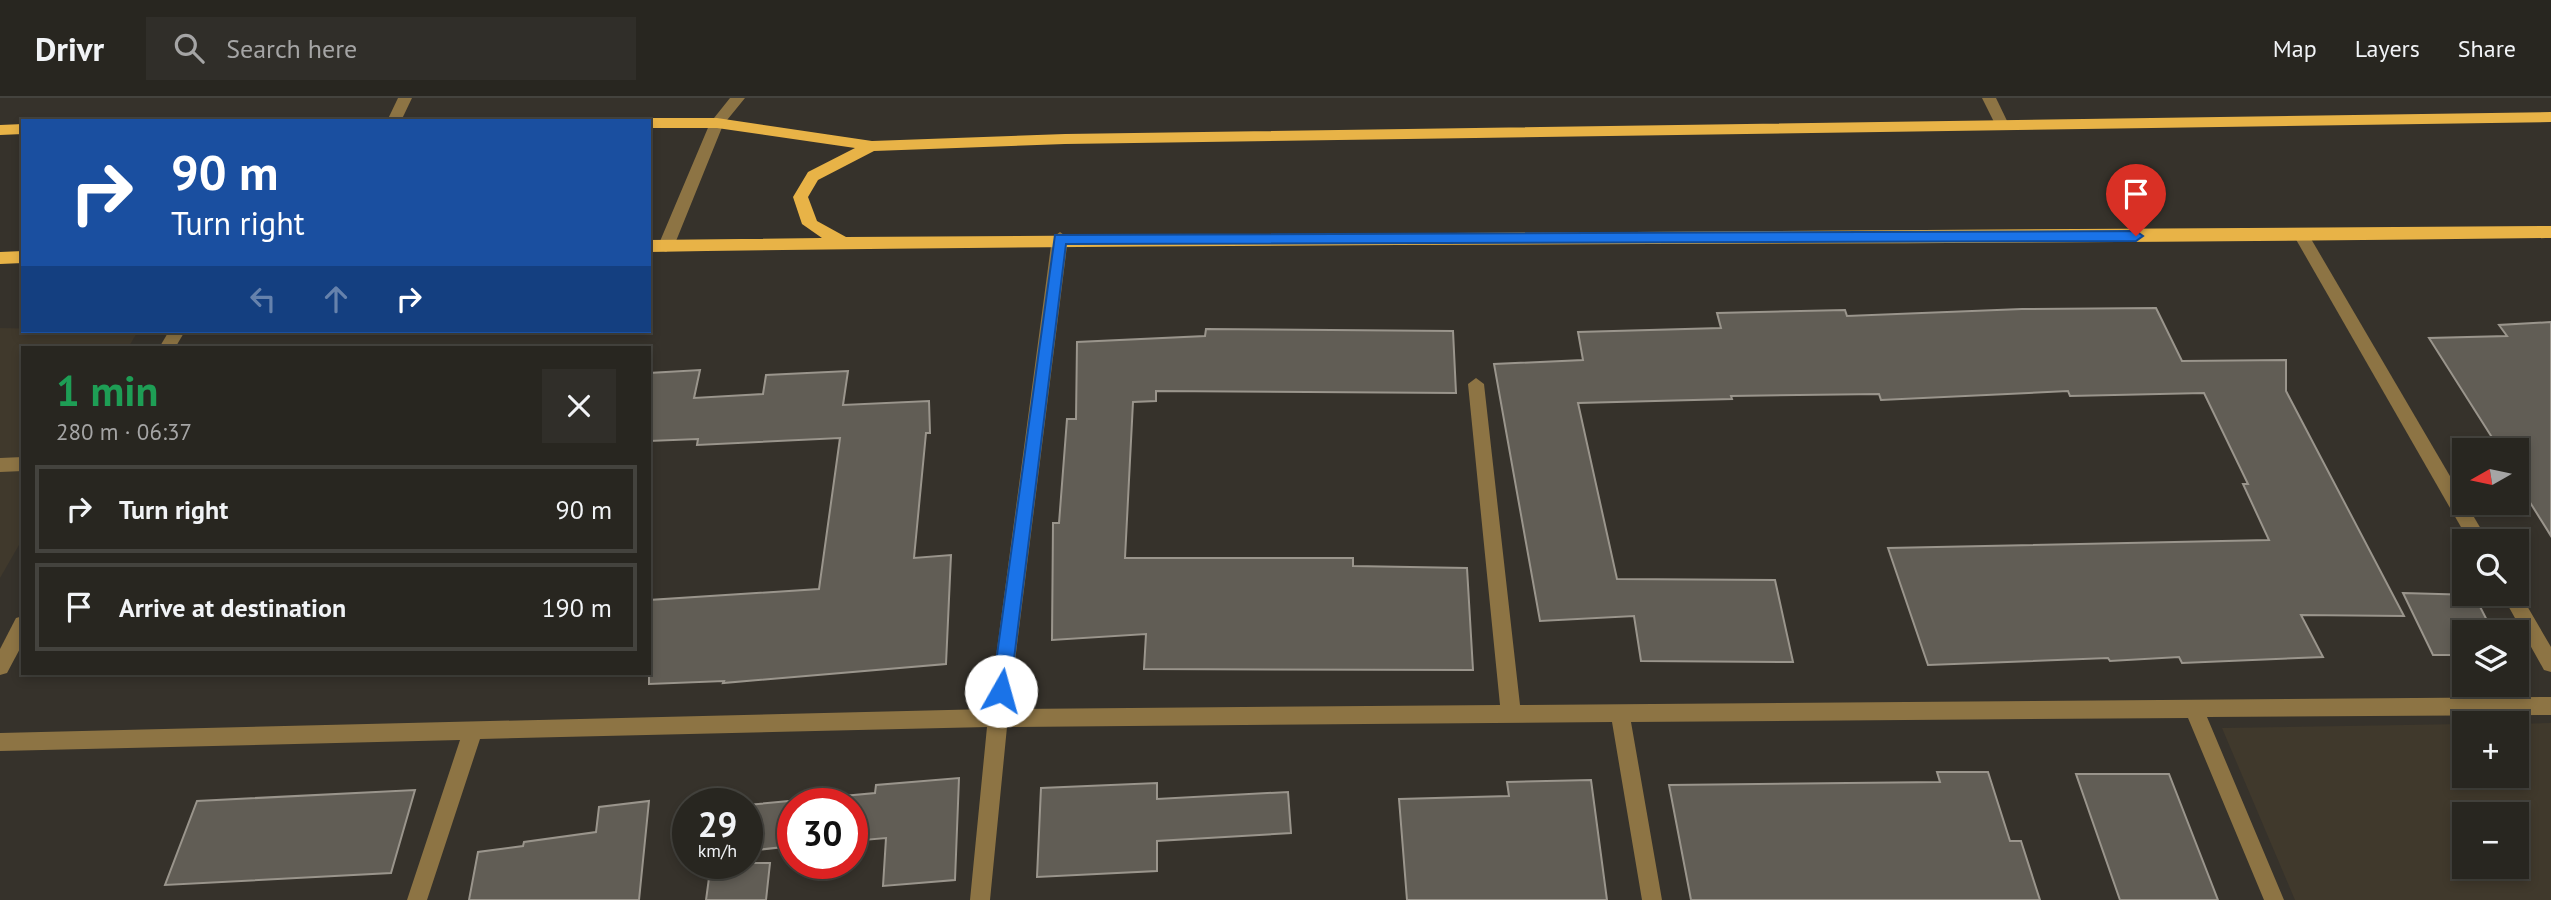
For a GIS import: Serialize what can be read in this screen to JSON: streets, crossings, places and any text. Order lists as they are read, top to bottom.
{
  "north": "left",
  "page": {
    "header": "Drivr",
    "search": "Search here",
    "nav": ["Map", "Layers", "Share"],
    "turn": ["90 m", "Turn right"],
    "heading": ["1 min", "280 m · 06:37"],
    "map_buttons": ["+", "−"],
    "list": [
      {
        "name": "Turn right",
        "value": "90 m"
      },
      {
        "name": "Arrive at destination",
        "value": "190 m"
      }
    ],
    "speed": "29 km/h",
    "limit": "30"
  }
}
